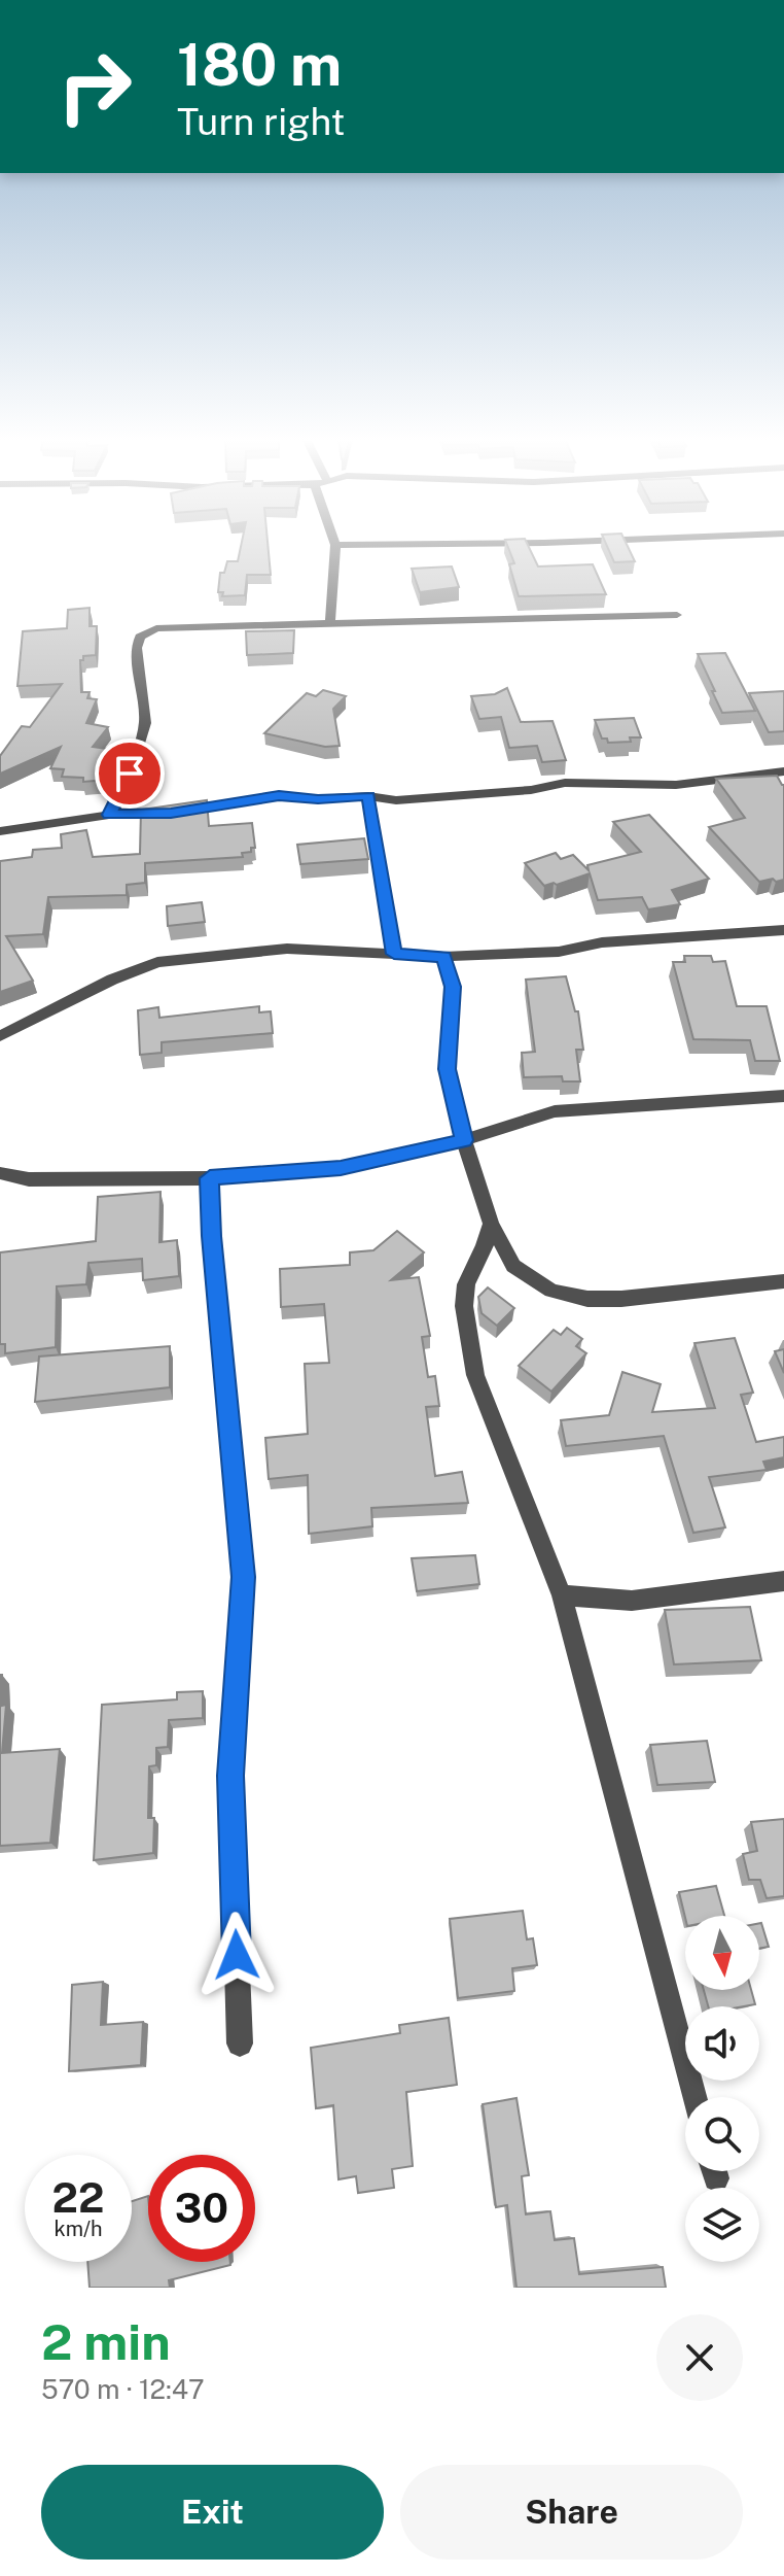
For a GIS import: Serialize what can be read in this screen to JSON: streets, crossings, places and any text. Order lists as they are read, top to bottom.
{
  "north": "bottom",
  "page": {
    "turn": ["180 m", "Turn right"],
    "speed": "22 km/h",
    "limit": "30",
    "heading": ["2 min", "570 m · 12:47"],
    "buttons": ["Exit", "Share"]
  }
}
